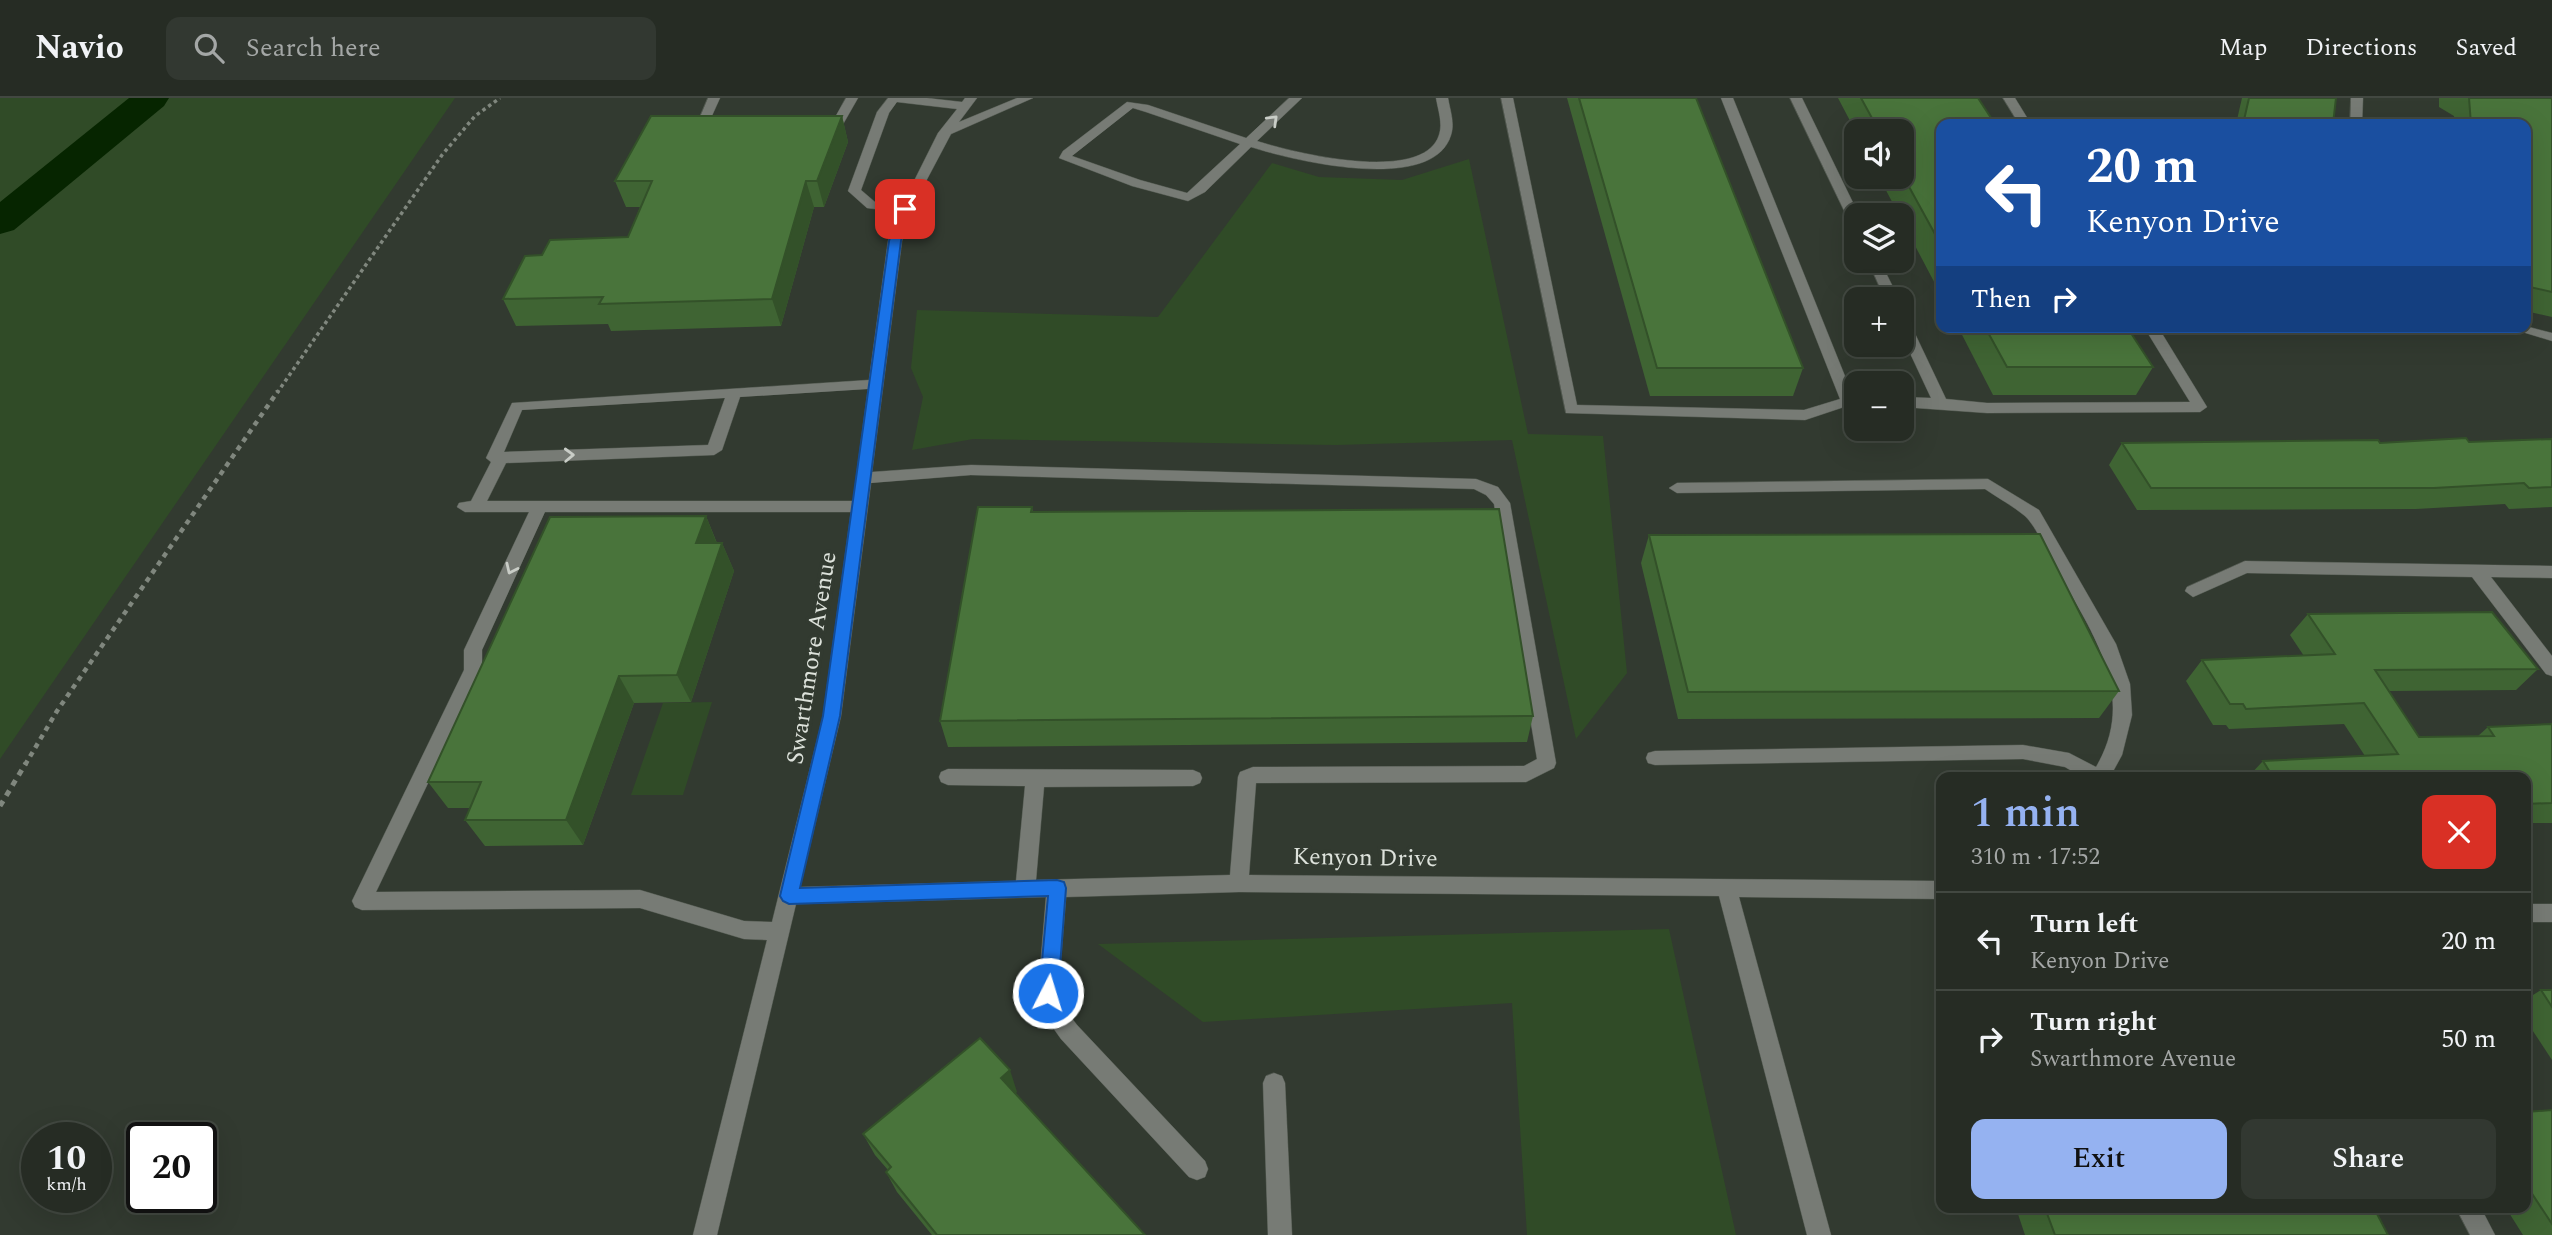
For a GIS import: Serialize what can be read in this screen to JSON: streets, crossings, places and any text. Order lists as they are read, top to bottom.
{
  "streets": {
    "street": ["Swarthmore Avenue", "Kenyon Drive"]
  },
  "crossings": [
    ["Swarthmore Avenue", "Kenyon Drive"]
  ],
  "page": {
    "header": "Navio",
    "search": "Search here",
    "nav": ["Map", "Directions", "Saved"],
    "map_buttons": ["+", "−"],
    "turn": ["20 m", "Kenyon Drive"],
    "then": "Then",
    "heading": ["1 min", "310 m · 17:52"],
    "list": [
      {
        "name": "Turn left",
        "note": "Kenyon Drive",
        "value": "20 m"
      },
      {
        "name": "Turn right",
        "note": "Swarthmore Avenue",
        "value": "50 m"
      }
    ],
    "buttons": ["Exit", "Share"],
    "speed": "10 km/h",
    "limit": "20"
  }
}
